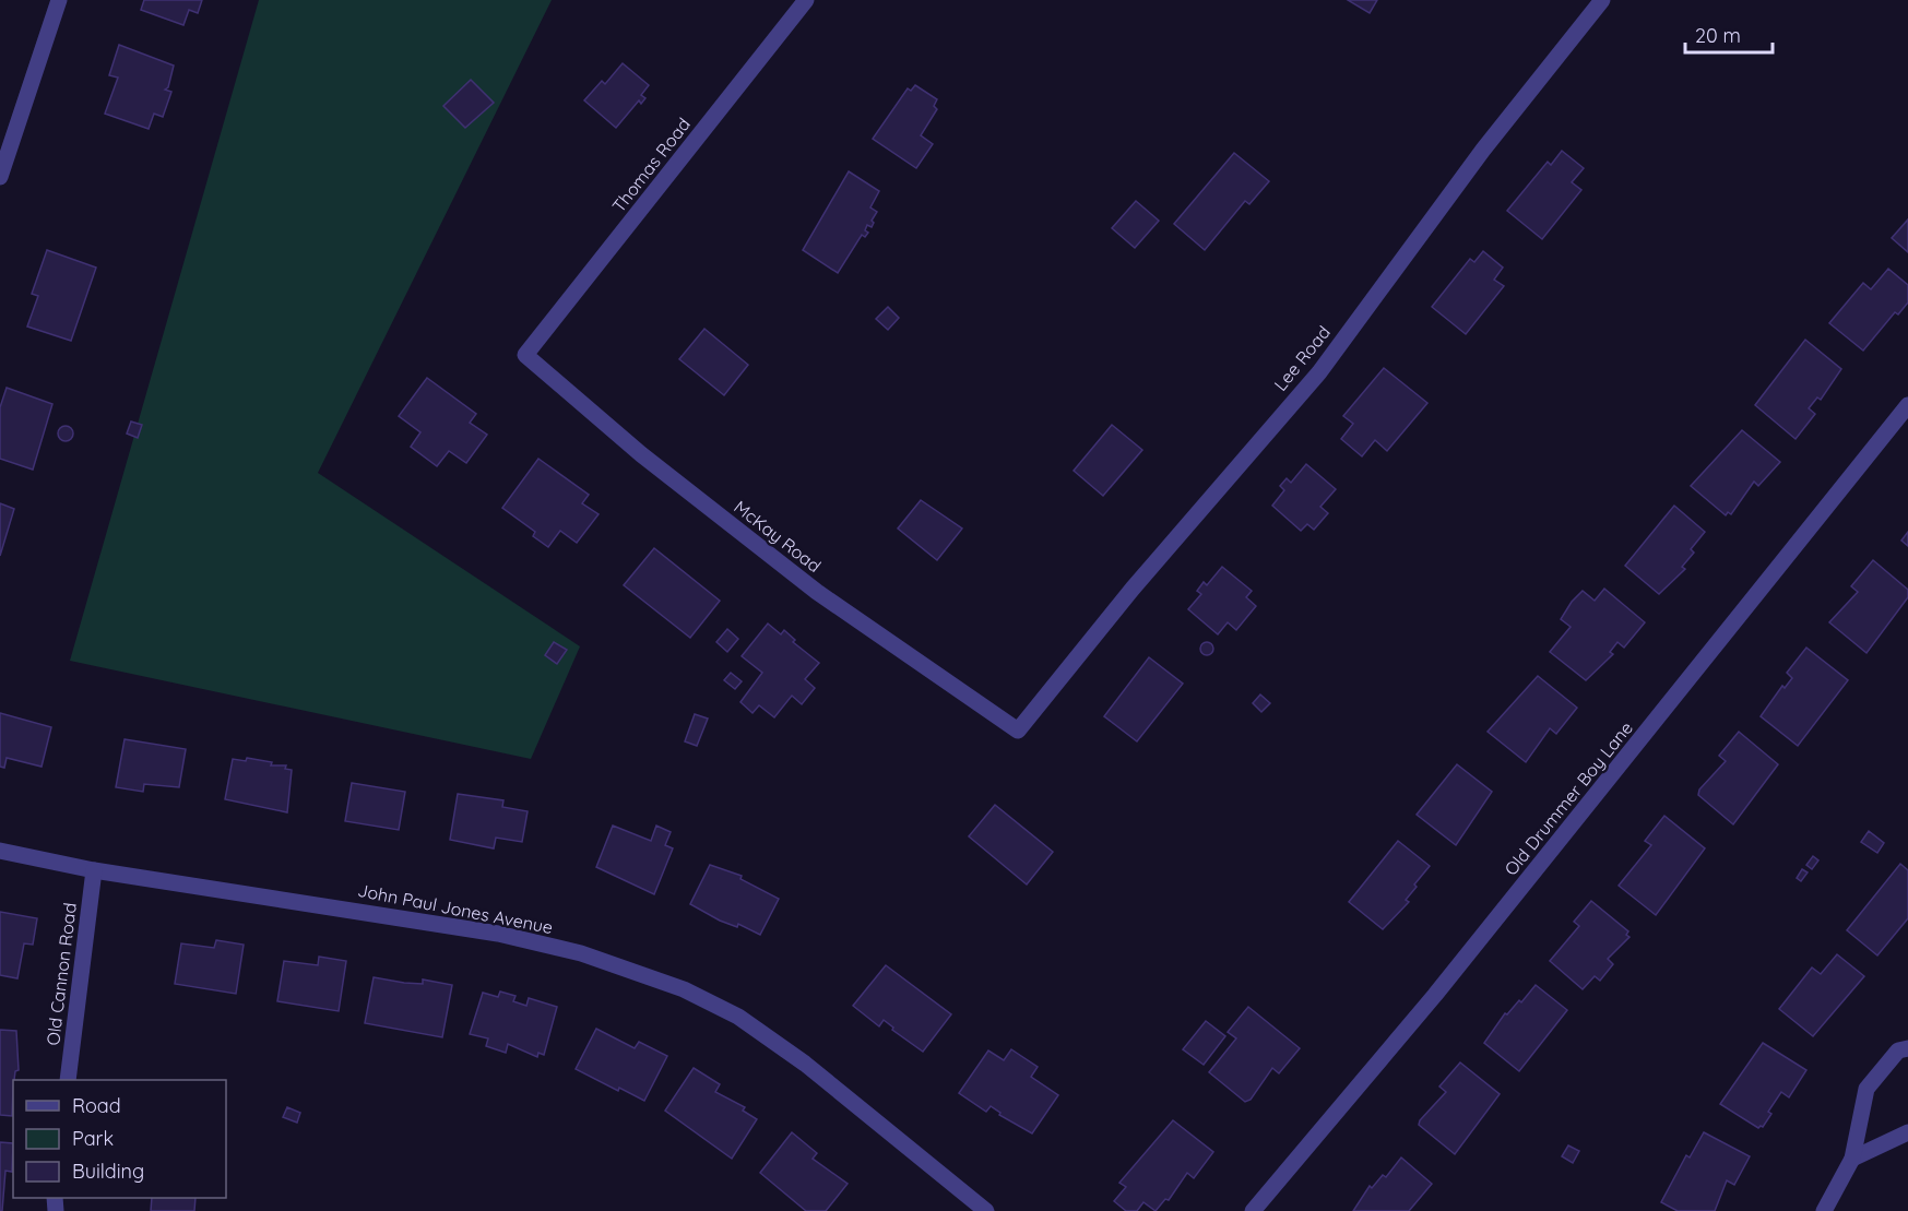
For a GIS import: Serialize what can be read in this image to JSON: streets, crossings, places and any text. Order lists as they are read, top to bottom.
{
  "streets": {
    "street": [
      "Thomas Road",
      "Lee Road",
      "McKay Road",
      "Old Drummer Boy Lane",
      "John Paul Jones Avenue",
      "Old Cannon Road"
    ]
  },
  "crossings": [
    ["Thomas Road", "McKay Road"],
    ["Lee Road", "McKay Road"],
    ["John Paul Jones Avenue", "Old Cannon Road"]
  ],
  "legend": ["Road", "Park", "Building"],
  "scale_bar": "20 m"
}
